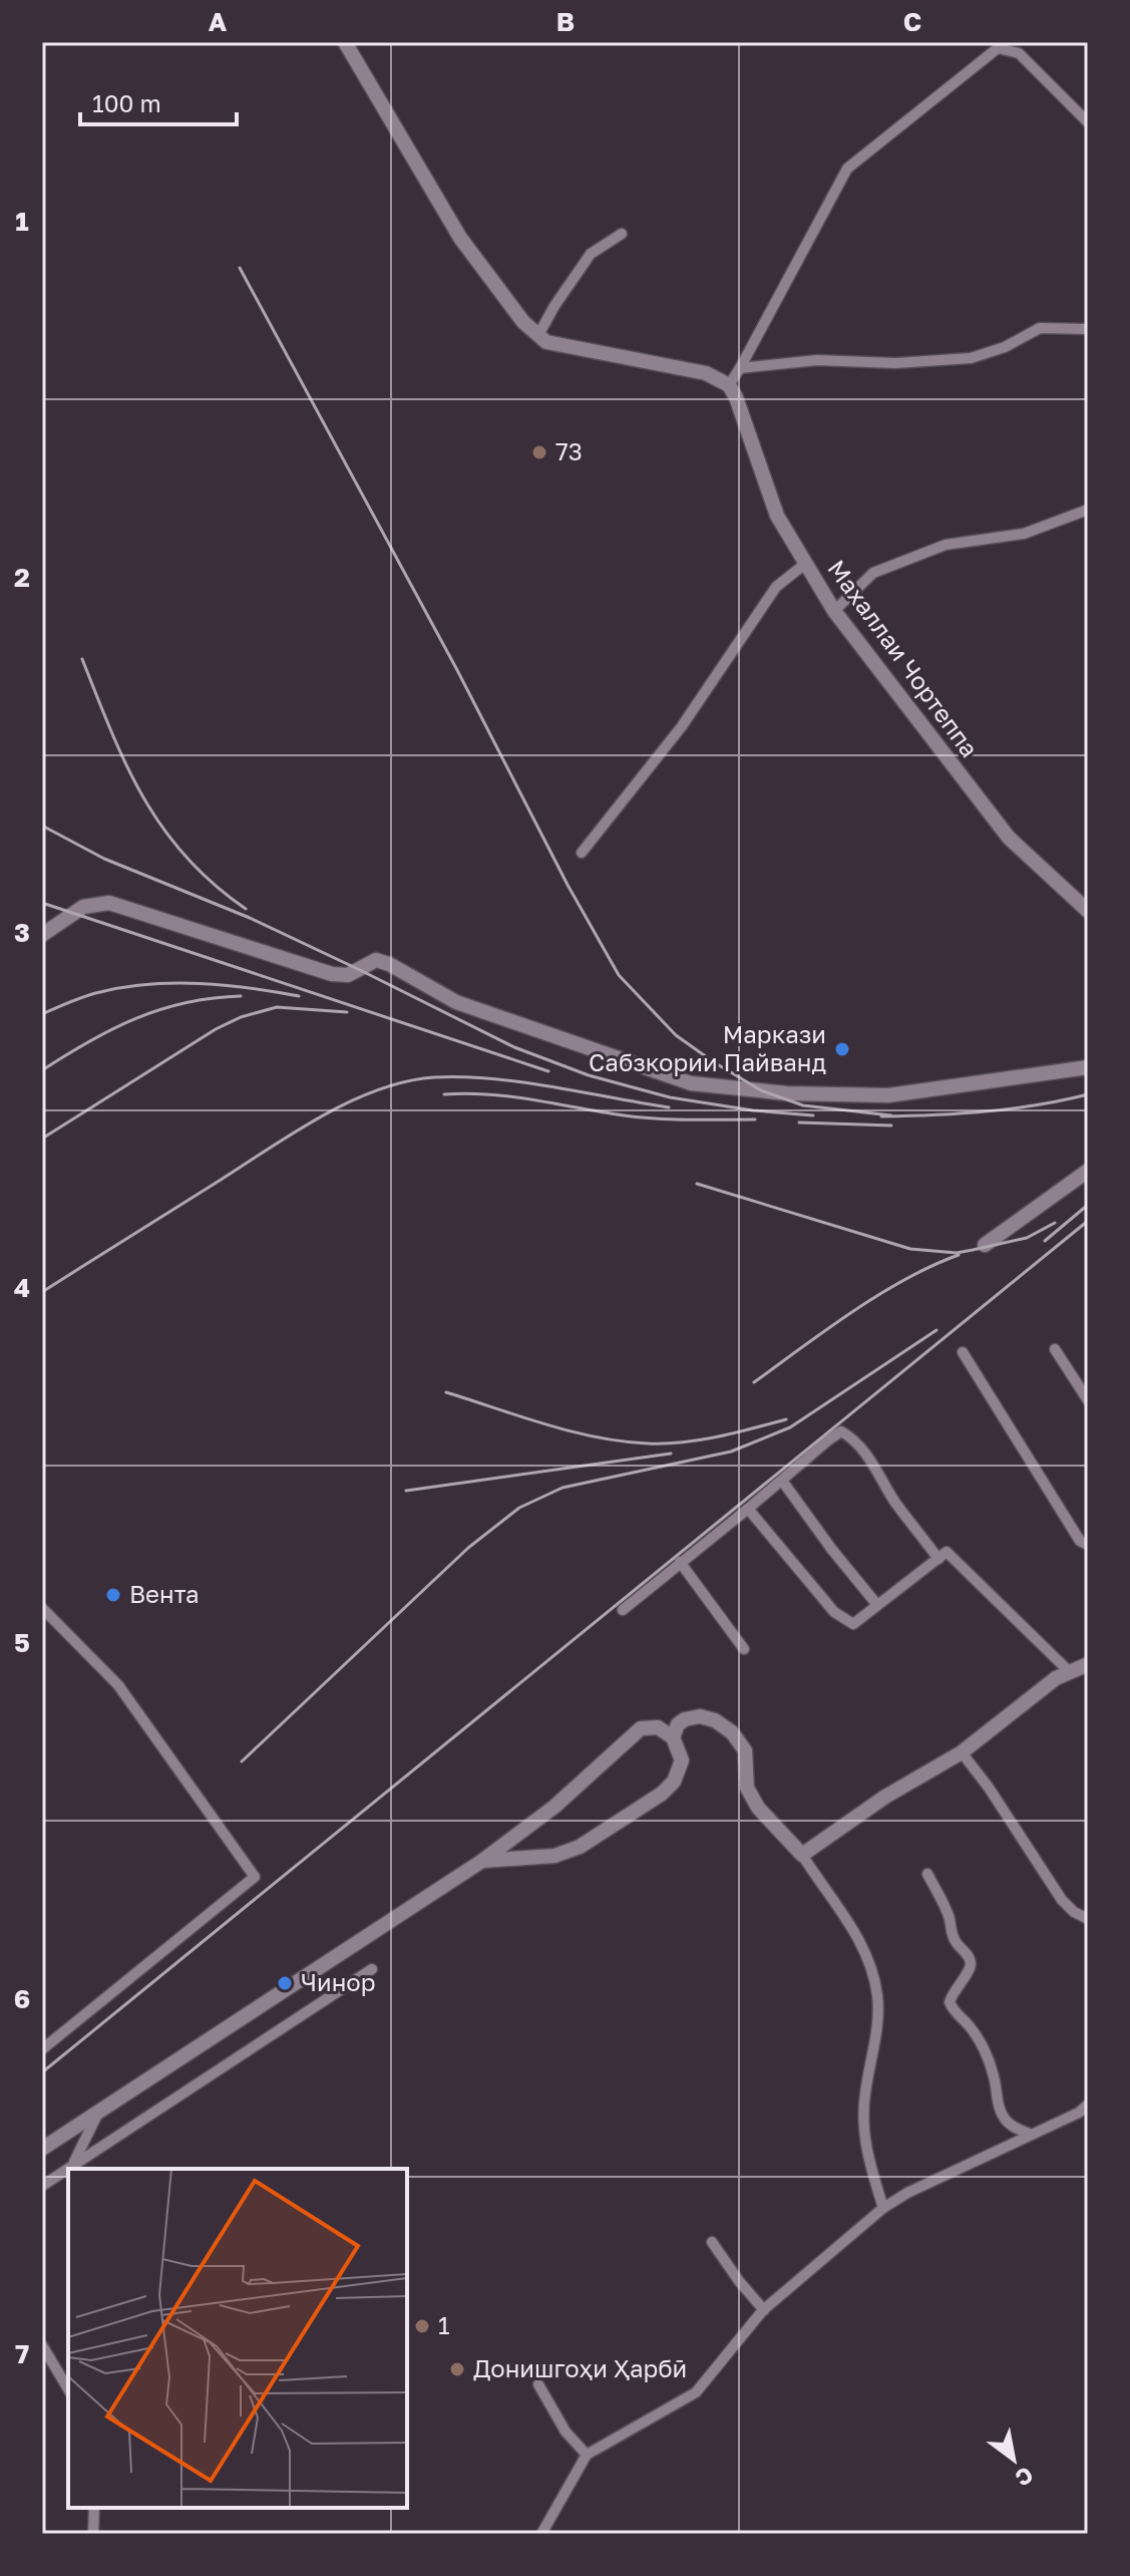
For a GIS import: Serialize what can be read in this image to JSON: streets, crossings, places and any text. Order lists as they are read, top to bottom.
{
  "streets": {
    "street": ["Махаллаи Чортеппа"]
  },
  "places": [
    "73",
    "Маркази Сабзкории Пайванд",
    "Вента",
    "Чинор",
    "1",
    "Донишгоҳи Ҳарбӣ"
  ],
  "scale_bar": "100 m",
  "north": "bottom right",
  "grid": {
    "columns": ["A", "B", "C"],
    "rows": [
      "1",
      "2",
      "3",
      "4",
      "5",
      "6",
      "7"
    ]
  }
}
